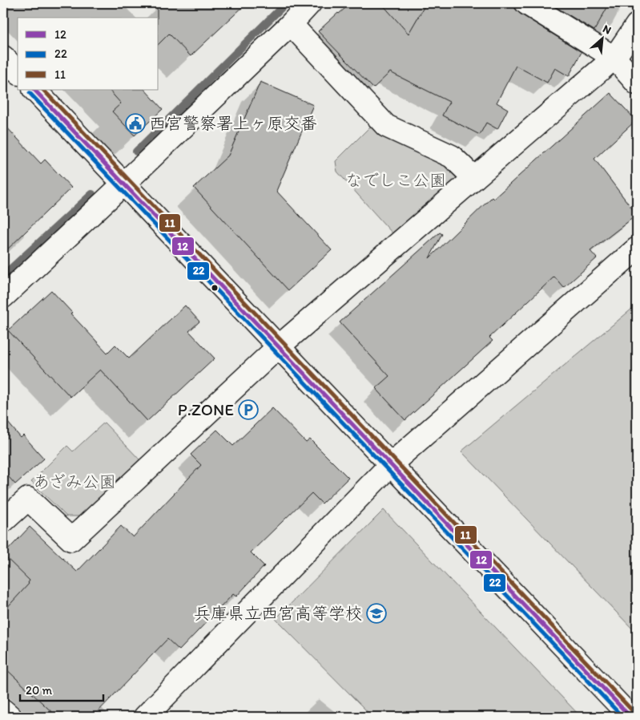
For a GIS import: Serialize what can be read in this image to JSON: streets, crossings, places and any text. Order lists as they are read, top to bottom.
{
  "parks": ["なでしこ公園", "あざみ公園"],
  "places": {
    "public building": ["西宮警察署上ヶ原交番"],
    "parking": ["P.ZONE"],
    "school or university": ["兵庫県立西宮高等学校"]
  },
  "lines": ["transit line 12", "transit line 11", "transit line 22"],
  "legend": ["12", "22", "11"],
  "scale_bar": "20 m",
  "north": "top right"
}
